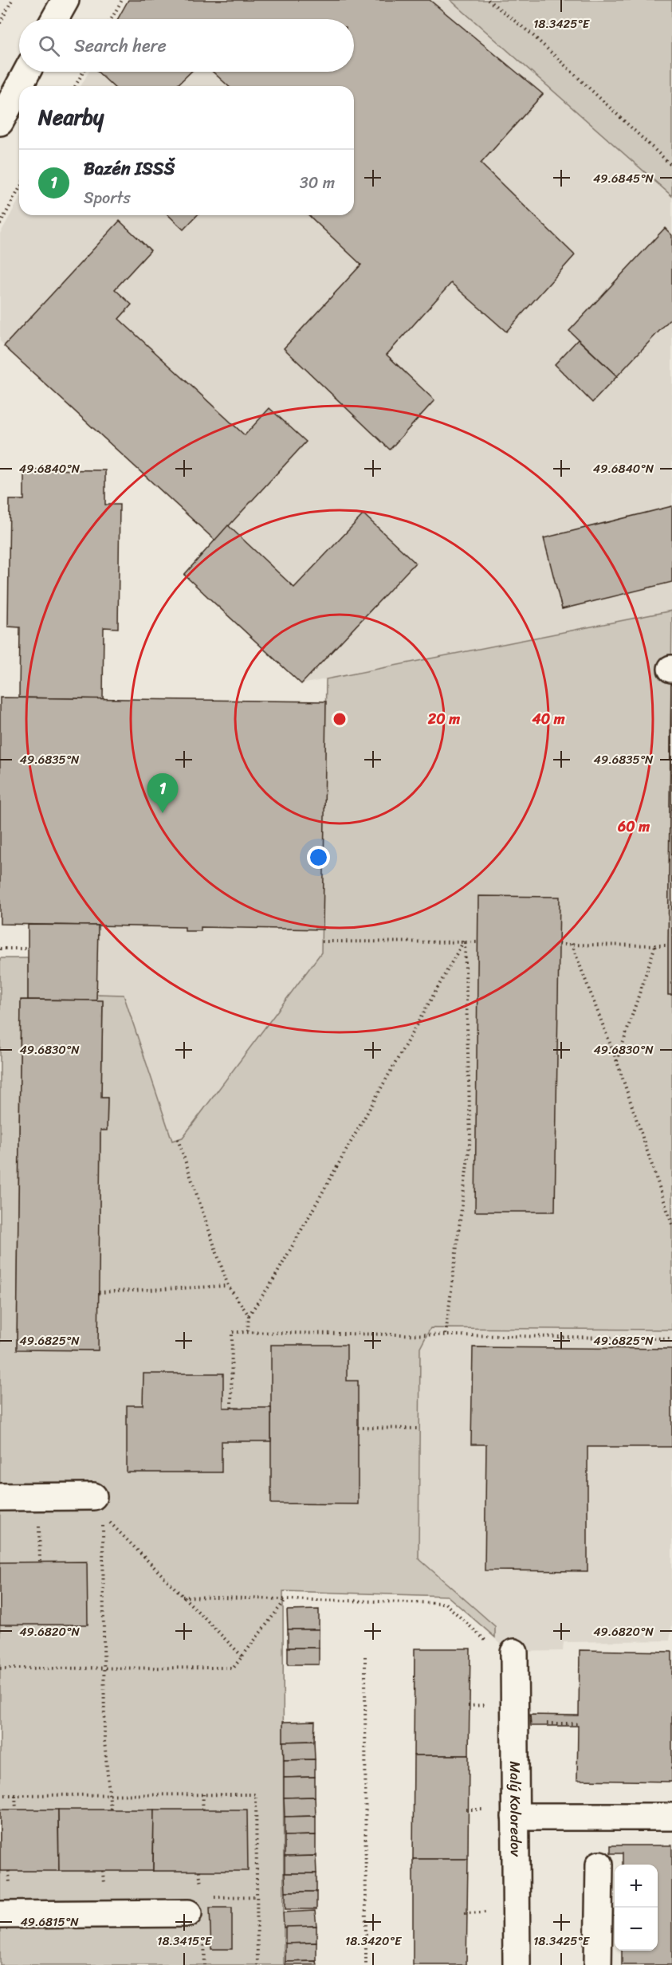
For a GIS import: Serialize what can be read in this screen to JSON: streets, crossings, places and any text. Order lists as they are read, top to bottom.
{
  "streets": {
    "street": ["Malý Koloredov"]
  },
  "page": {
    "search": "Search here",
    "heading": "Nearby",
    "list": [
      {
        "mark": "1",
        "name": "Bazén ISSŠ",
        "note": "Sports",
        "value": "30 m"
      }
    ],
    "pins": "1",
    "map_buttons": ["+", "−"]
  },
  "coordinates": [
    "18.3425°E",
    "49.6845°N",
    "49.6840°N",
    "49.6835°N",
    "49.6830°N",
    "49.6825°N",
    "49.6820°N",
    "49.6815°N",
    "18.3415°E",
    "18.3420°E"
  ],
  "rings": ["20 m", "40 m", "60 m"]
}
